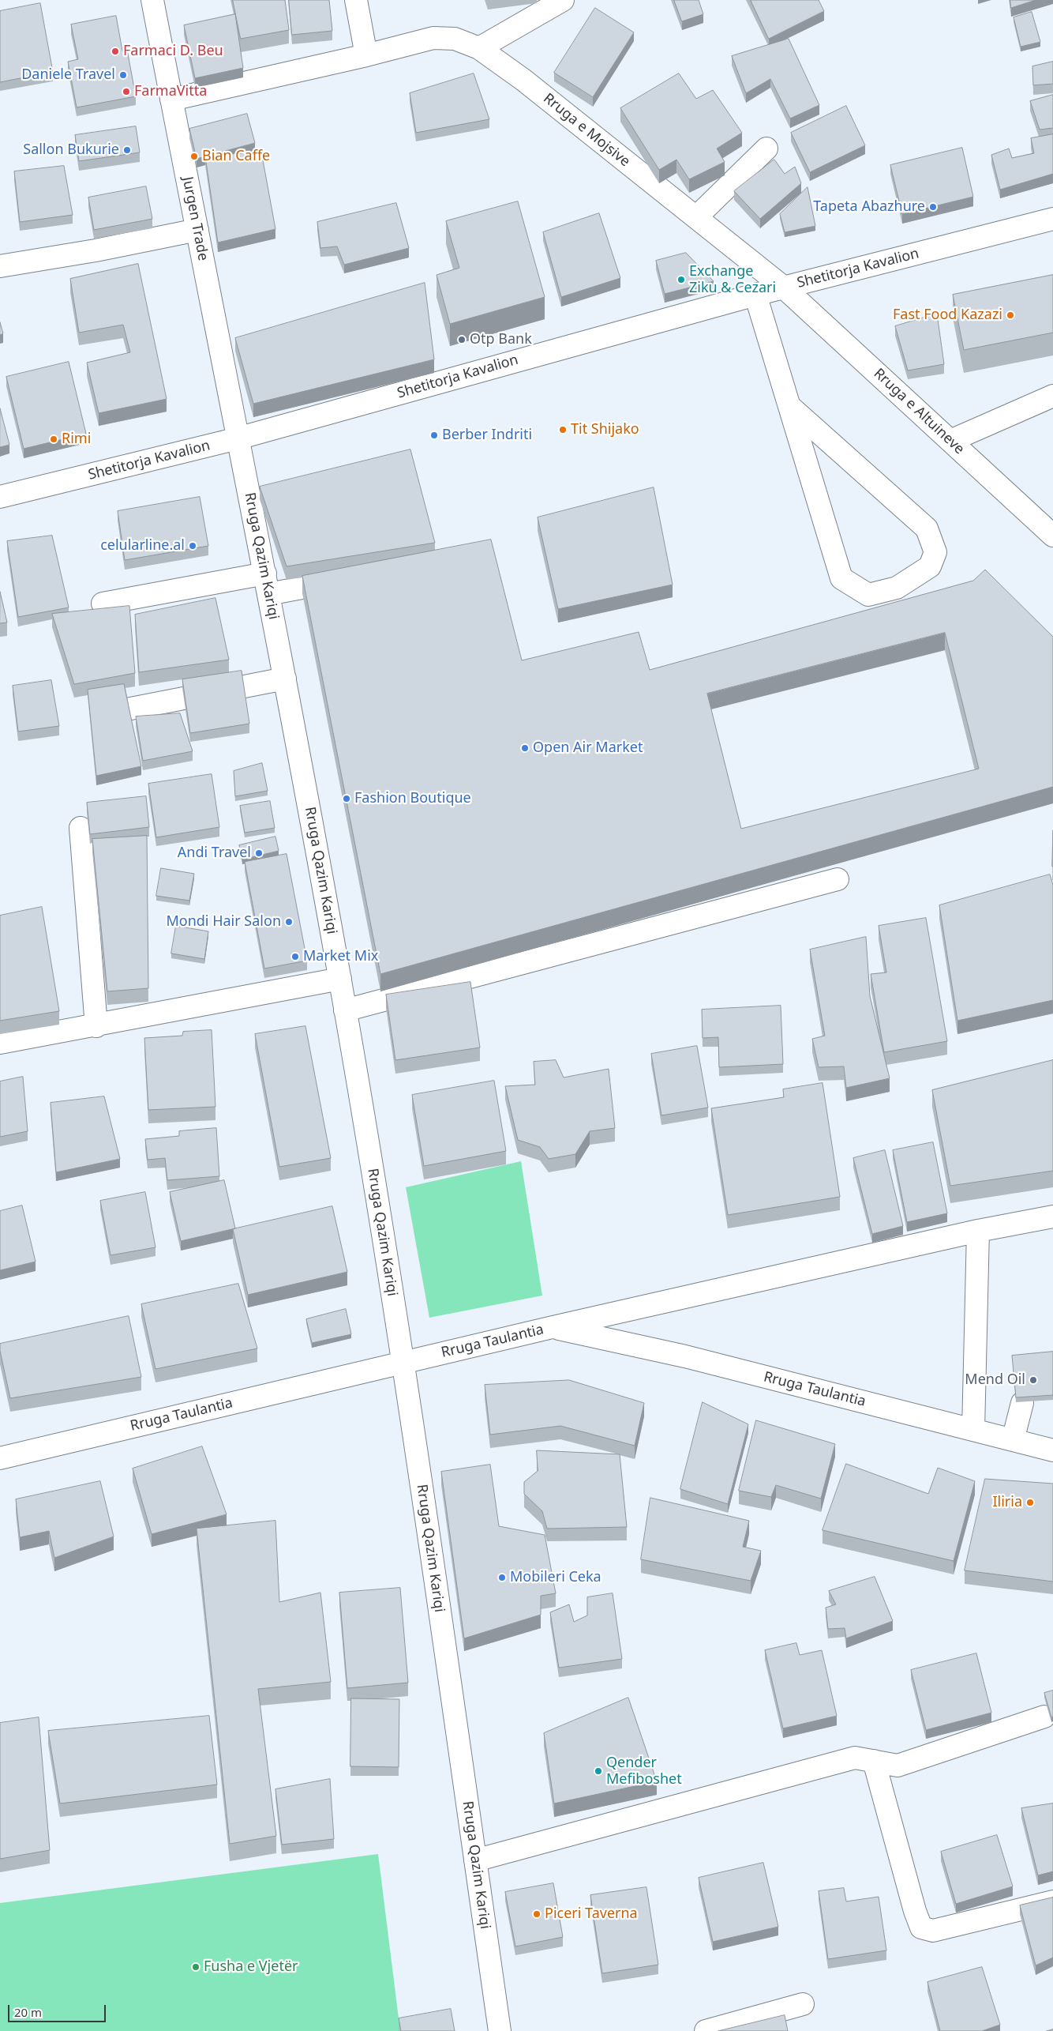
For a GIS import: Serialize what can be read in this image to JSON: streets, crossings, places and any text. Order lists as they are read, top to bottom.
{
  "streets": {
    "street": [
      "Rruga e Mojsive",
      "Jurgen Trade",
      "Shetitorja Kavalion",
      "Rruga e Altuineve",
      "Rruga Qazim Kariqi",
      "Rruga Taulantia"
    ]
  },
  "crossings": [
    ["Rruga e Mojsive", "Jurgen Trade"],
    ["Rruga e Mojsive", "Shetitorja Kavalion"],
    ["Rruga e Mojsive", "Rruga e Altuineve"],
    ["Jurgen Trade", "Shetitorja Kavalion"],
    ["Jurgen Trade", "Rruga Qazim Kariqi"],
    ["Shetitorja Kavalion", "Rruga e Altuineve"],
    ["Shetitorja Kavalion", "Rruga Qazim Kariqi"],
    ["Rruga Qazim Kariqi", "Rruga Taulantia"]
  ],
  "places": [
    "Farmaci D. Beu",
    "Daniele Travel",
    "FarmaVitta",
    "Sallon Bukurie",
    "Bian Caffe",
    "Tapeta Abazhure",
    "Exchange Ziku & Cezari",
    "Fast Food Kazazi",
    "Otp Bank",
    "Tit Shijako",
    "Berber Indriti",
    "Rimi",
    "celularline.al",
    "Open Air Market",
    "Fashion Boutique",
    "Andi Travel",
    "Mondi Hair Salon",
    "Market Mix",
    "Mend Oil",
    "Iliria",
    "Mobileri Ceka",
    "Qender Mefiboshet",
    "Piceri Taverna",
    "Fusha e Vjetër"
  ],
  "scale_bar": "20 m"
}
